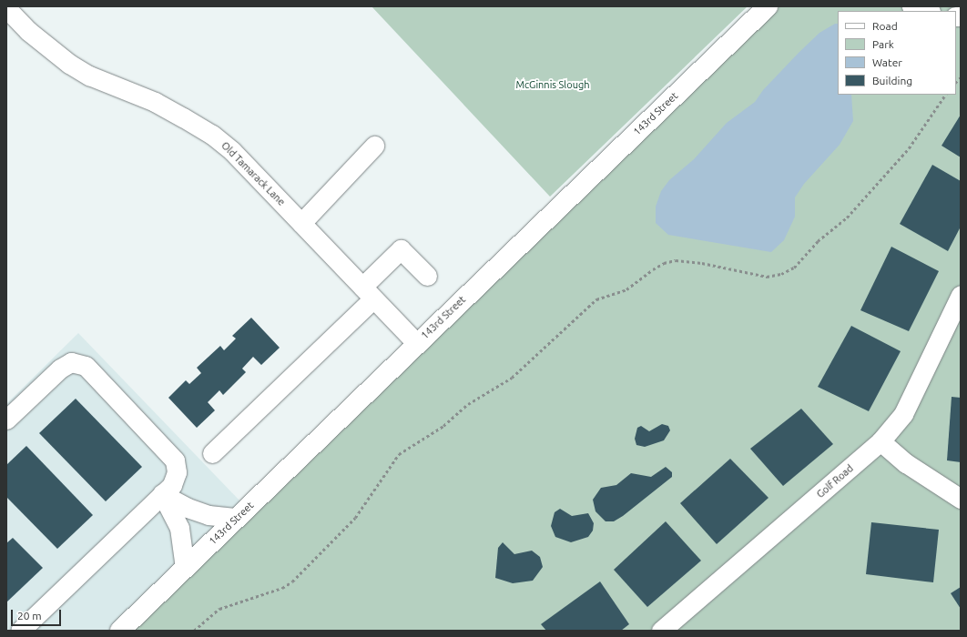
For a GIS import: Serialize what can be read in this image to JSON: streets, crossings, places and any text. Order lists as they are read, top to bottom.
{
  "streets": {
    "main road": ["143rd Street"],
    "street": ["Old Tamarack Lane", "Golf Road"]
  },
  "crossings": [
    ["143rd Street", "Old Tamarack Lane"]
  ],
  "parks": ["McGinnis Slough"],
  "legend": [
    "Road",
    "Park",
    "Water",
    "Building"
  ],
  "scale_bar": "20 m"
}
